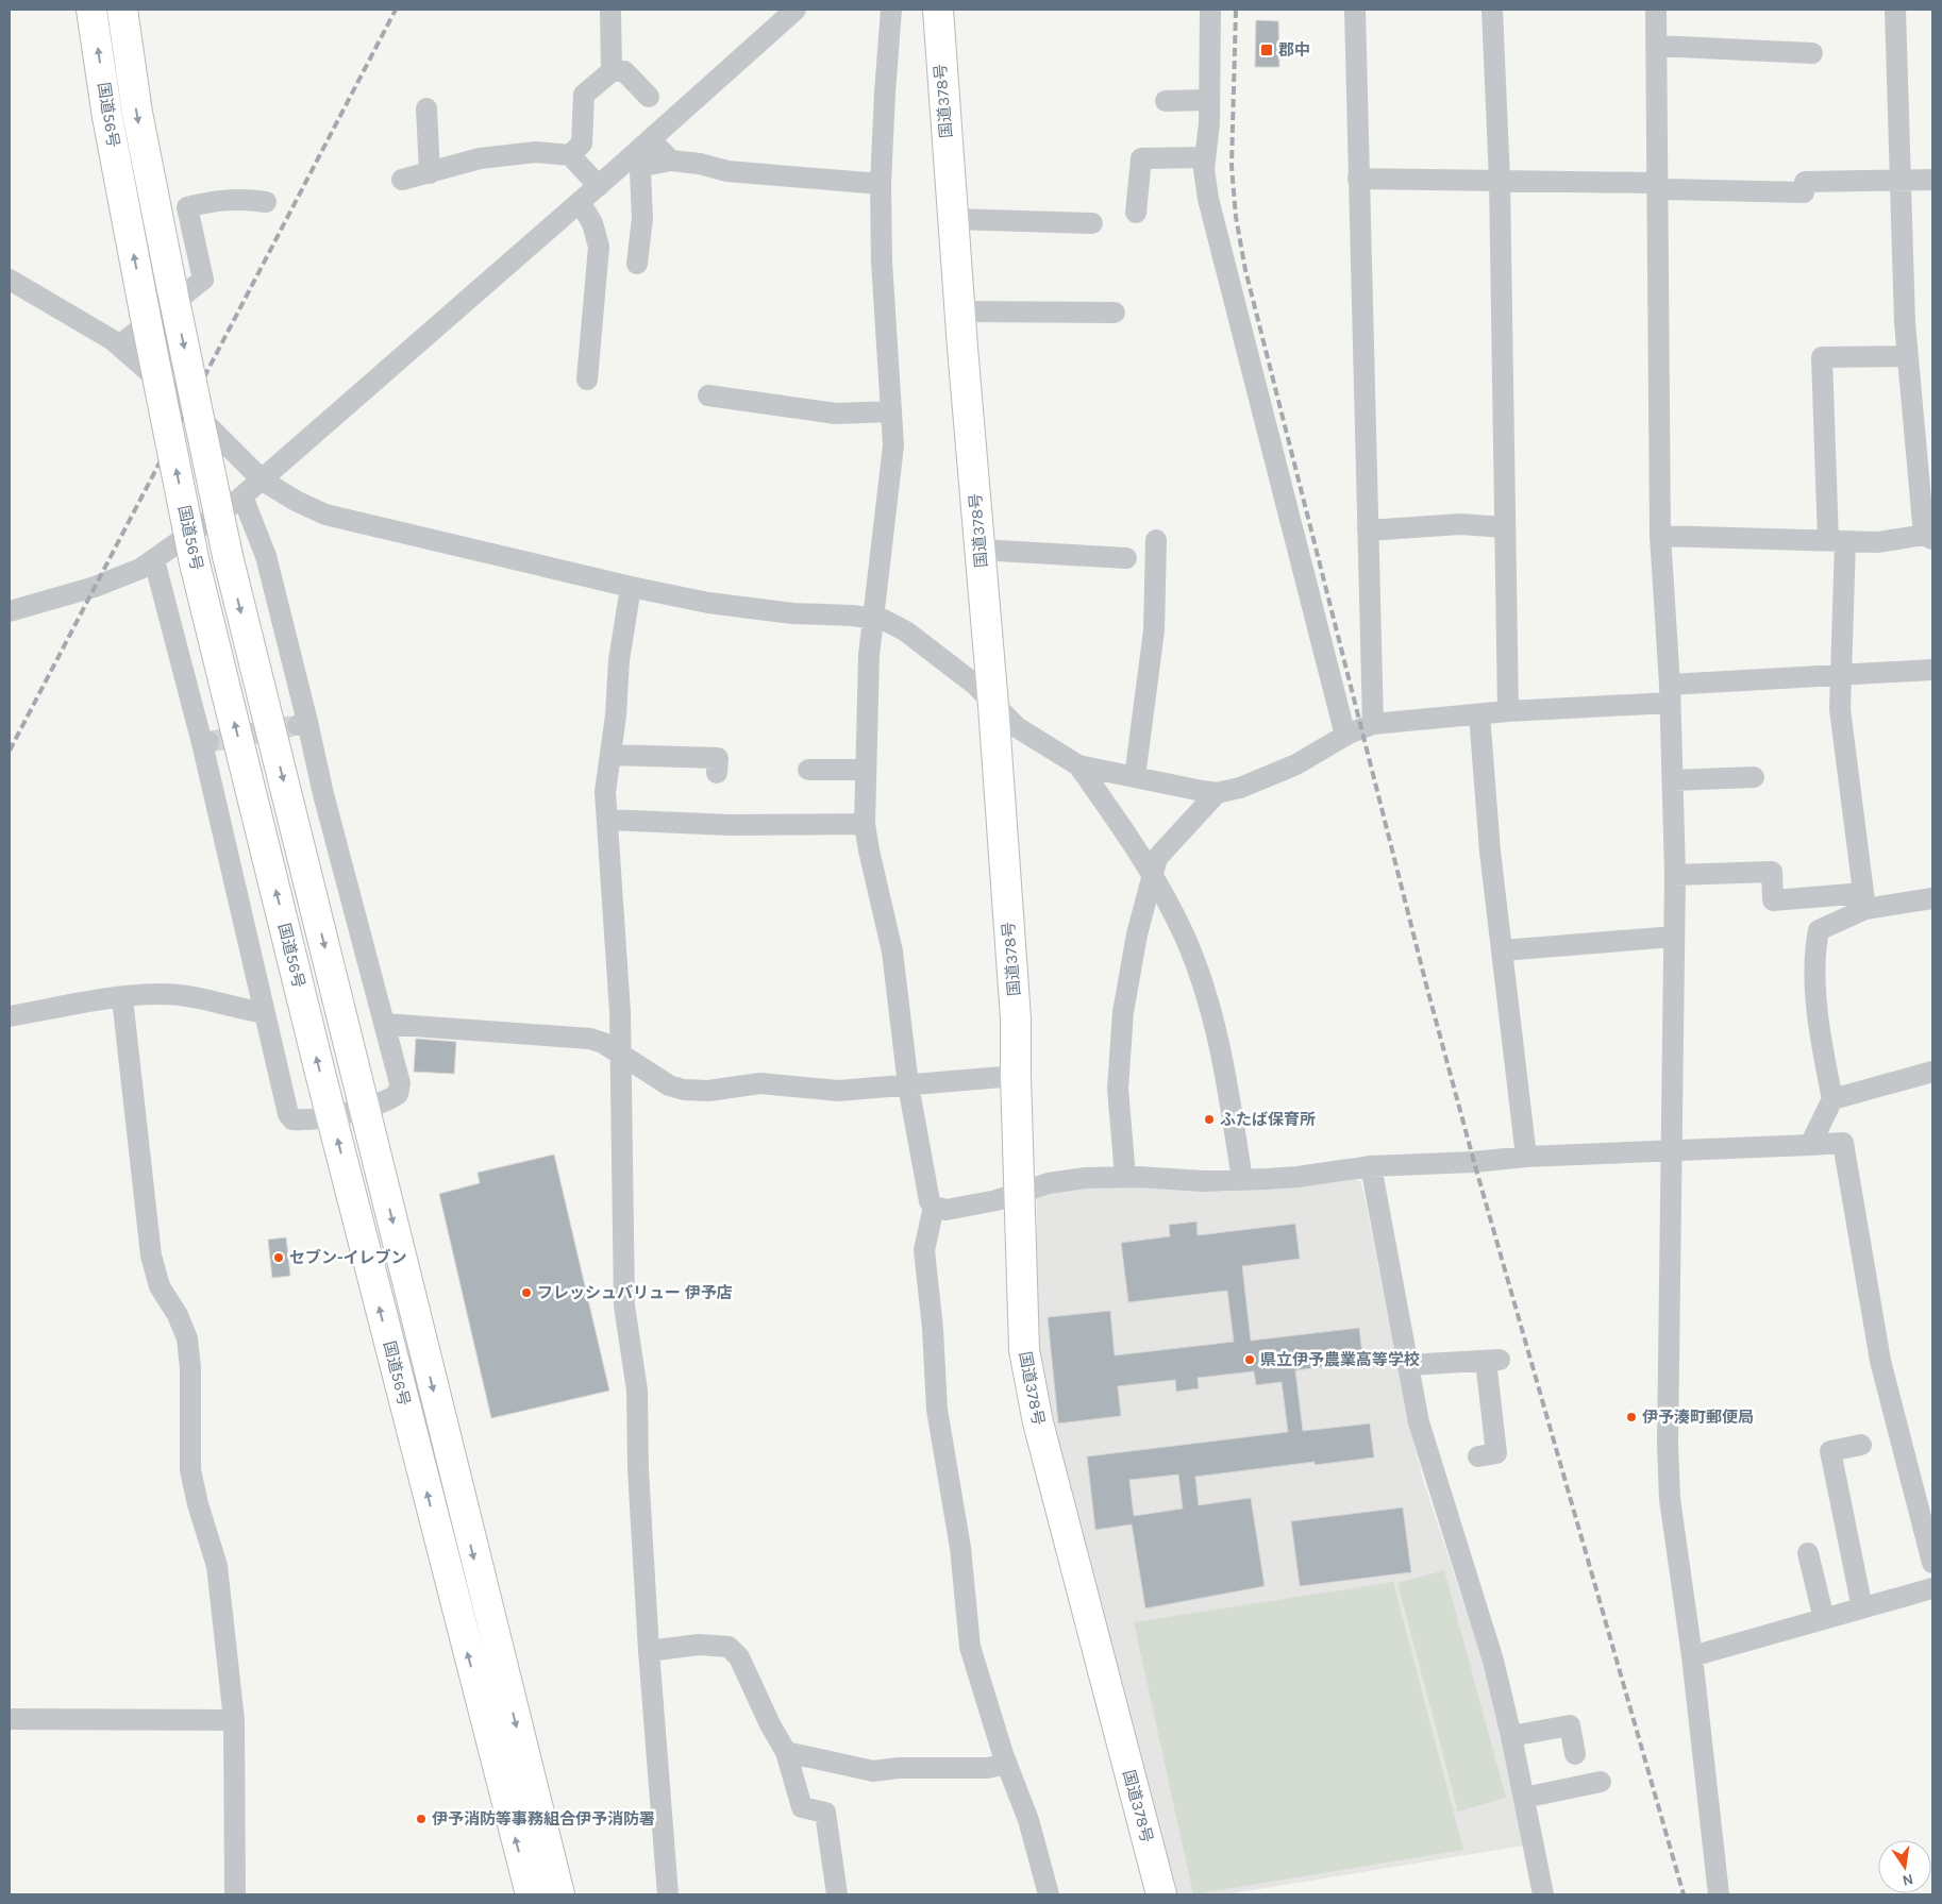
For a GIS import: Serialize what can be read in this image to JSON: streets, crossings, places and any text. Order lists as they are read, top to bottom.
{
  "streets": {
    "highway": ["国道378号", "国道56号"]
  },
  "places": {
    "transit": ["郡中"],
    "other": [
      "ふたば保育所",
      "セブン-イレブン",
      "フレッシュバリュー 伊予店",
      "県立伊予農業高等学校",
      "伊予湊町郵便局",
      "伊予消防等事務組合伊予消防署"
    ]
  },
  "north": "bottom"
}
